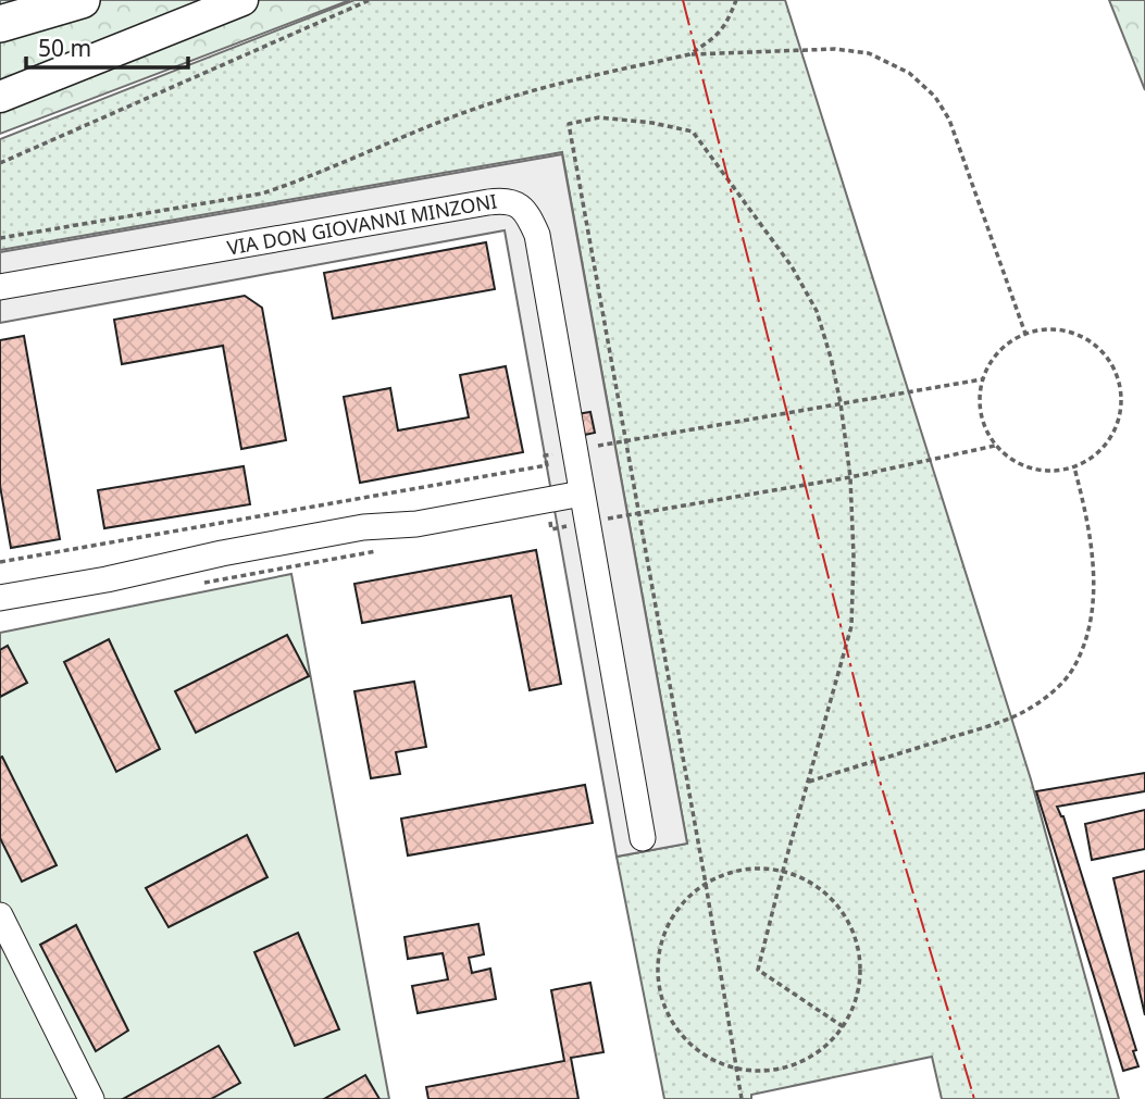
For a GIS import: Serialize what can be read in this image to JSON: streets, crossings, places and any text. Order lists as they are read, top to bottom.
{
  "streets": {
    "street": ["VIA DON GIOVANNI MINZONI"]
  },
  "scale_bar": "50 m"
}
